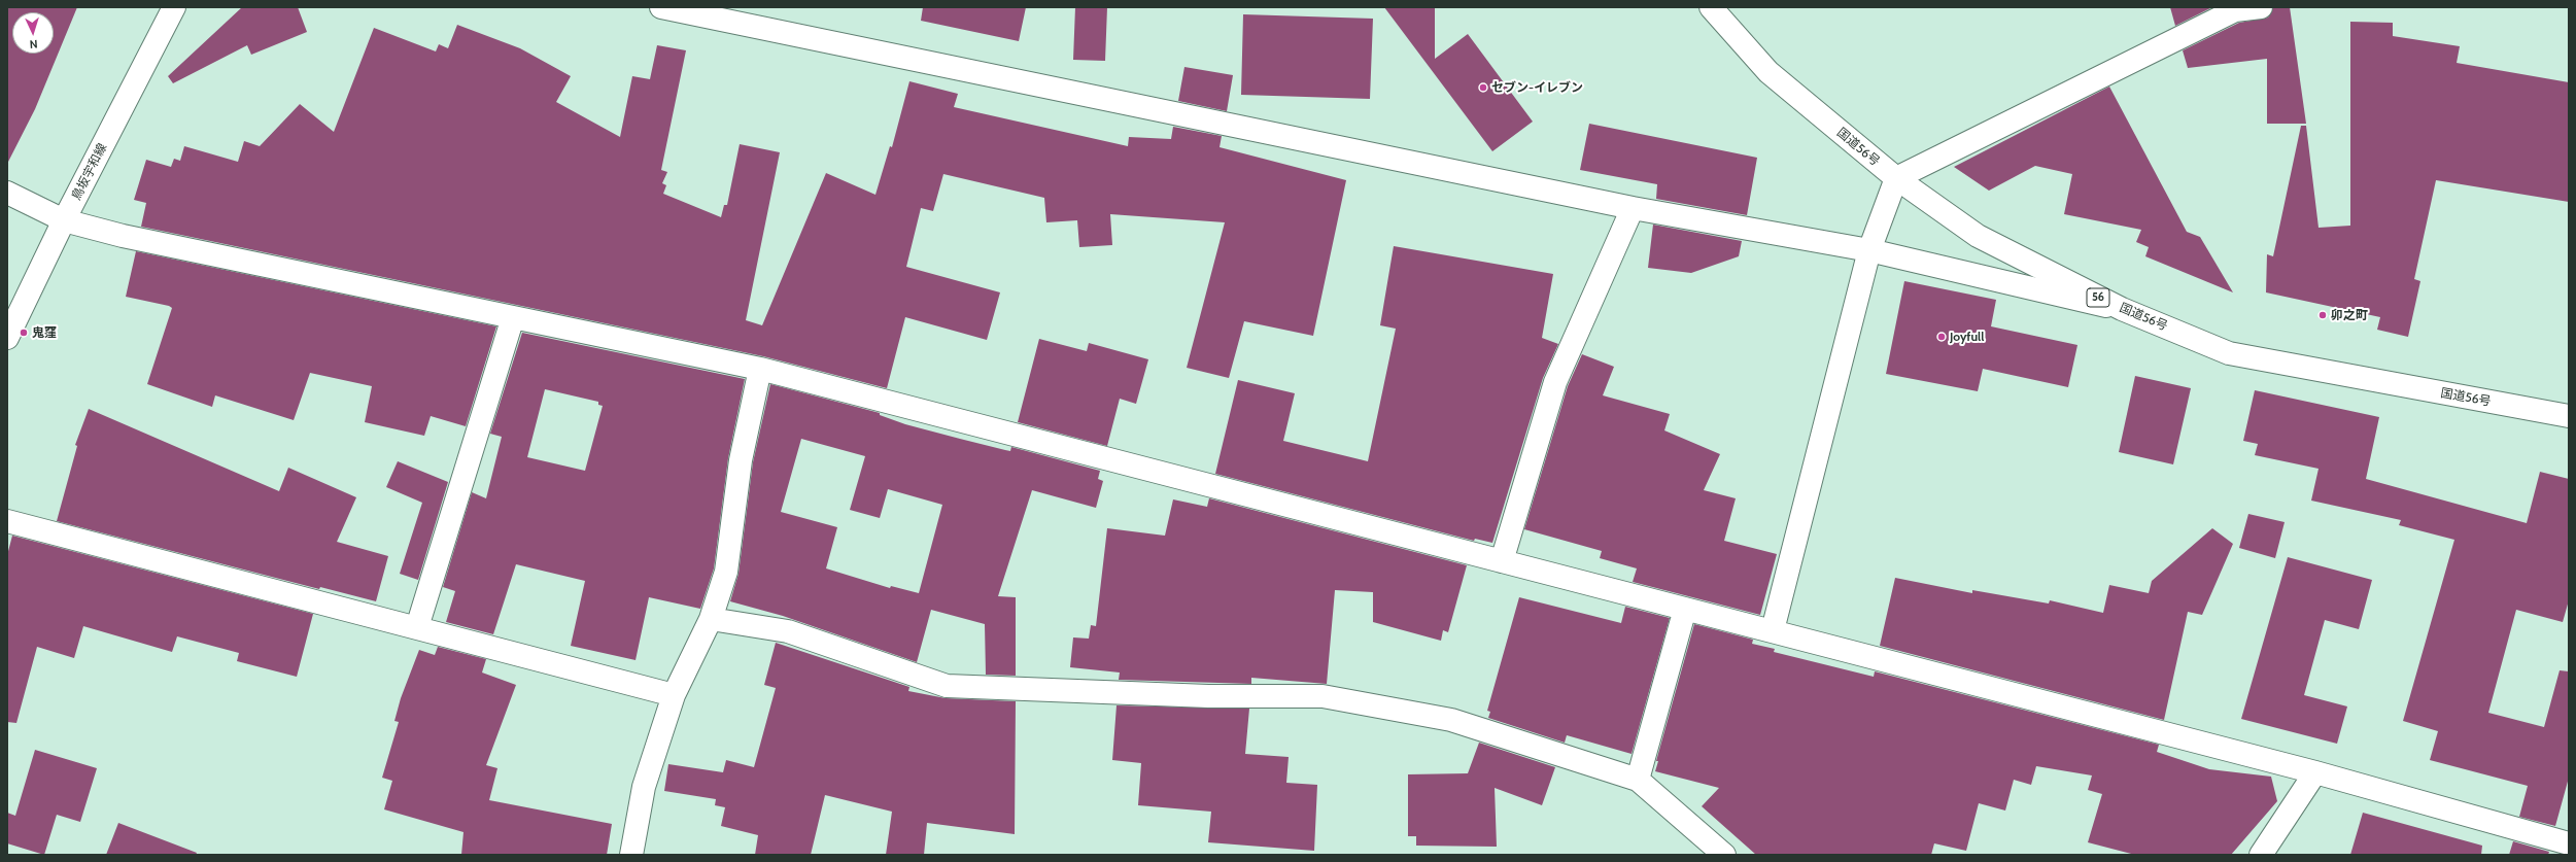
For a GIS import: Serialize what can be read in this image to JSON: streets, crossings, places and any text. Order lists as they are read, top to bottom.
{
  "streets": {
    "main road": ["国道56号", "鳥坂宇和線", "56"]
  },
  "places": [
    "セブン-イレブン",
    "卯之町",
    "鬼窪",
    "Joyfull"
  ],
  "north": "bottom"
}
